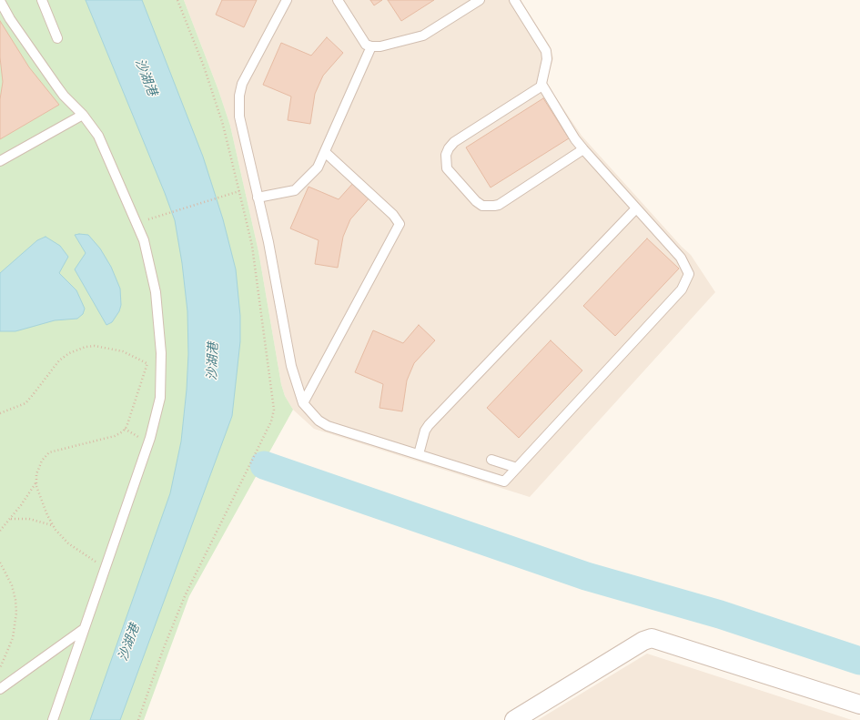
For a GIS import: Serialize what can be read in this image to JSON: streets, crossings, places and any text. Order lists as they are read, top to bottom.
{
  "water": ["沙湖港"]
}
